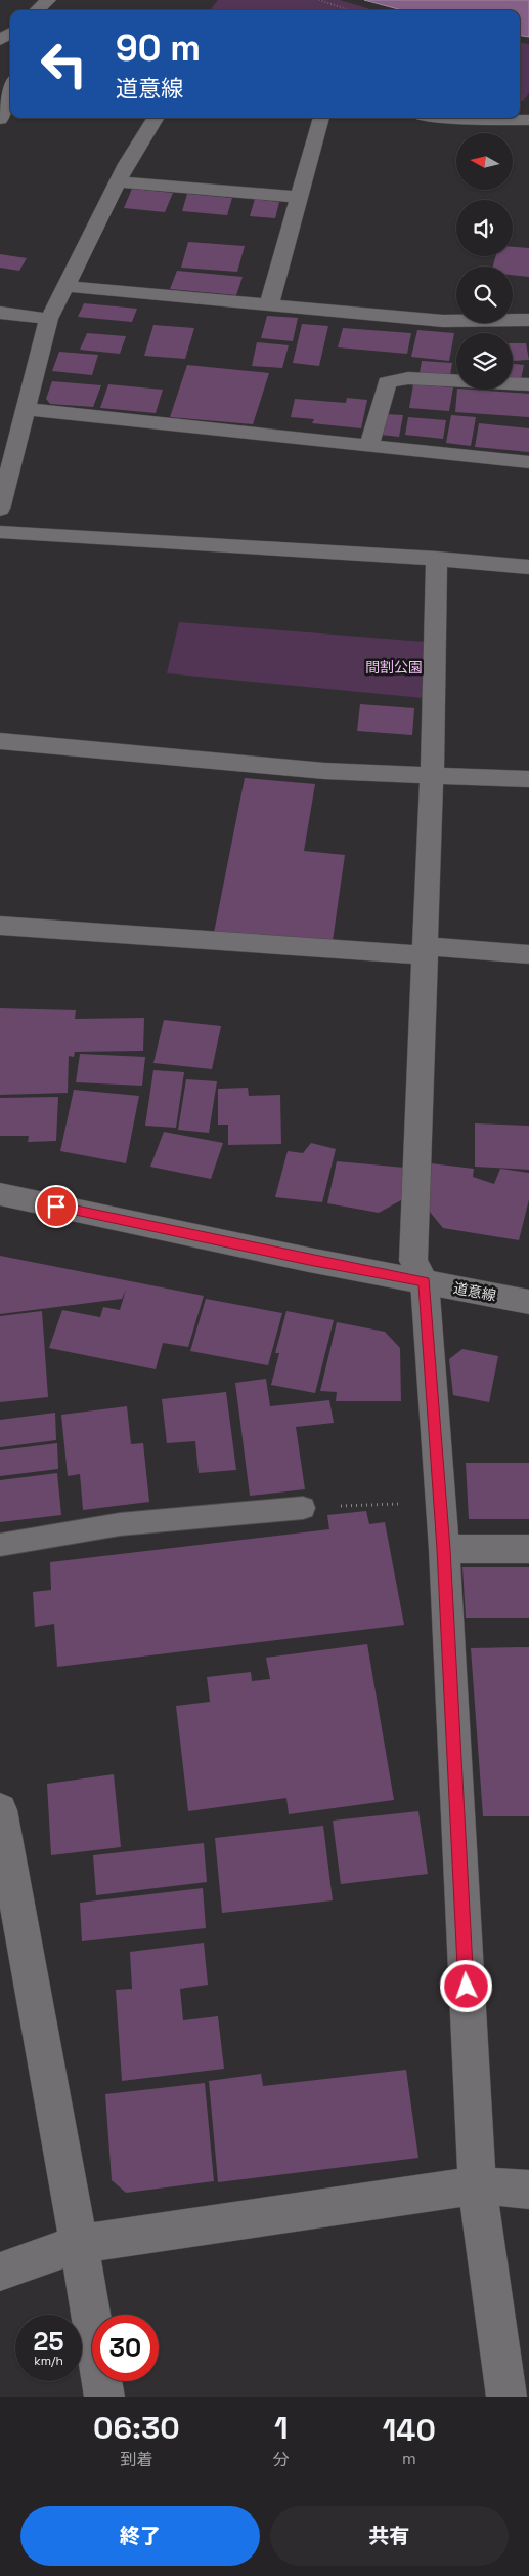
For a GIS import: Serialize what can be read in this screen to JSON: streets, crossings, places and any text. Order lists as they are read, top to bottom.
{
  "streets": {
    "street": ["道意線"]
  },
  "parks": ["間割公園"],
  "north": "left",
  "page": {
    "turn": ["90 m", "道意線"],
    "speed": "25 km/h",
    "limit": "30",
    "eta": [
      "06:30",
      "到着",
      "1",
      "分",
      "140",
      "m"
    ],
    "buttons": ["終了", "共有"]
  }
}
